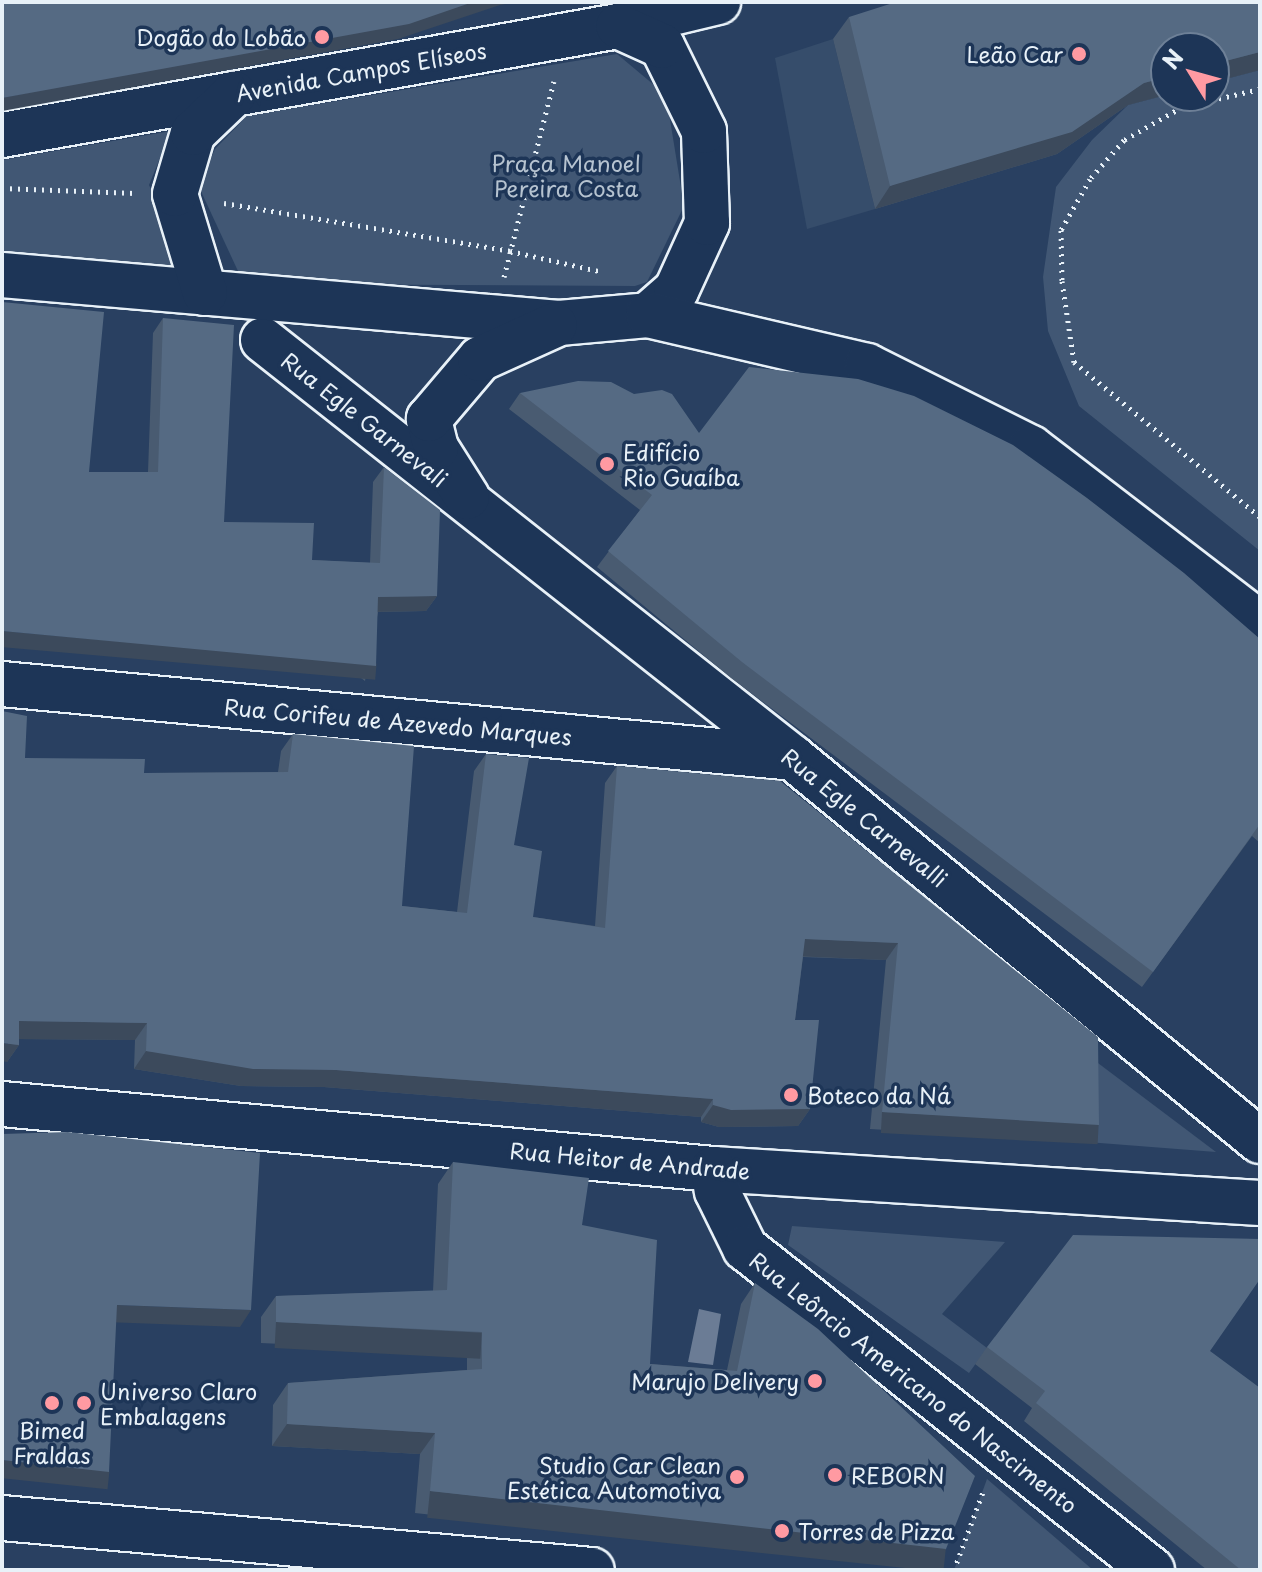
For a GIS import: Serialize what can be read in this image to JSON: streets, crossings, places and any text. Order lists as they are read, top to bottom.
{
  "streets": {
    "street": [
      "Avenida Campos Elíseos",
      "Rua Egle Garnevali",
      "Rua Corifeu de Azevedo Marques",
      "Rua Egle Carnevalli",
      "Rua Heitor de Andrade",
      "Rua Leôncio Americano do Nascimento"
    ]
  },
  "crossings": [
    ["Rua Egle Garnevali", "Rua Egle Carnevalli"],
    ["Rua Corifeu de Azevedo Marques", "Rua Egle Carnevalli"],
    ["Rua Heitor de Andrade", "Rua Leôncio Americano do Nascimento"]
  ],
  "parks": ["Praça Manoel Pereira Costa"],
  "places": [
    "Dogão do Lobão",
    "Leão Car",
    "Edifício Rio Guaíba",
    "Boteco da Ná",
    "Marujo Delivery",
    "Bimed Fraldas",
    "Universo Claro Embalagens",
    "REBORN",
    "Studio Car Clean Estética Automotiva",
    "Torres de Pizza"
  ],
  "north": "top left"
}
